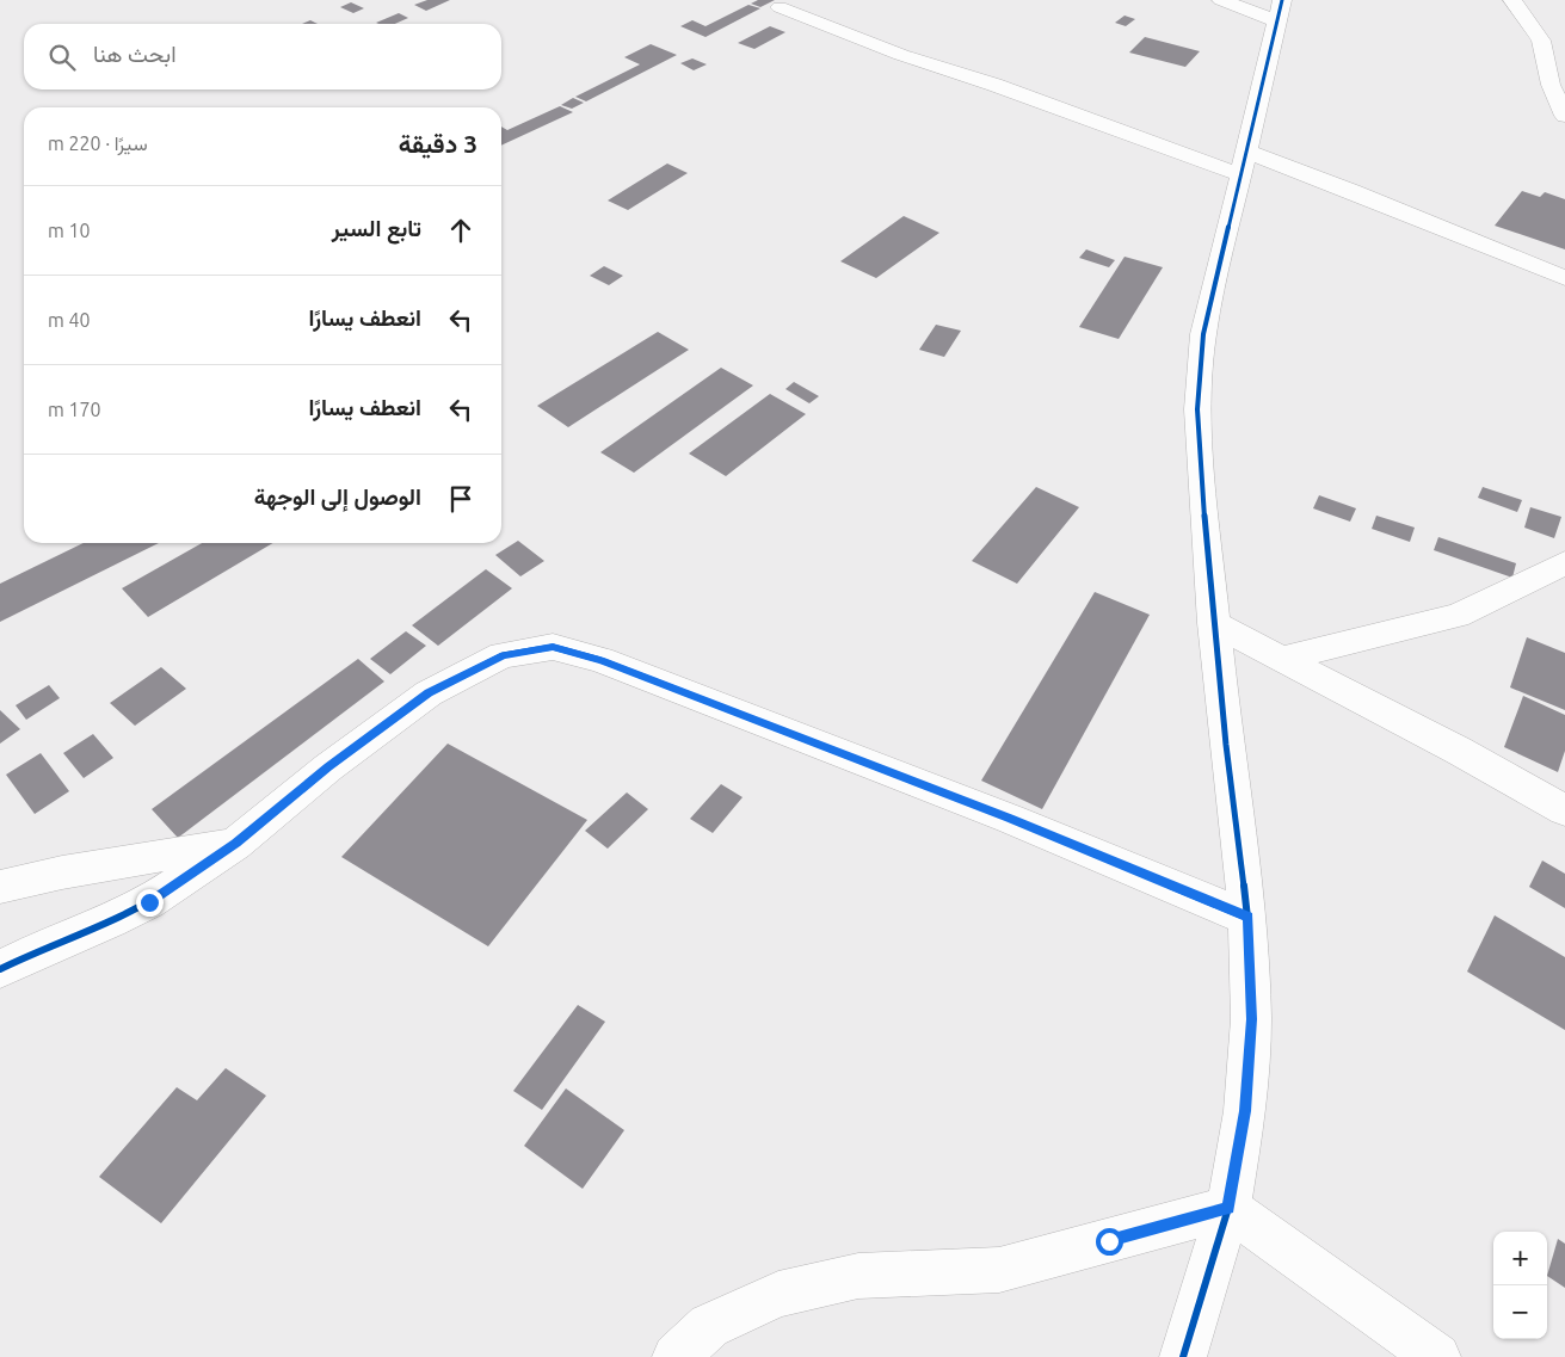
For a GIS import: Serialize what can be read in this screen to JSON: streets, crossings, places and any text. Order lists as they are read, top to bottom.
{
  "page": {
    "search": "ابحث هنا",
    "heading": ["3 دقيقة", "سيرًا · 220 m"],
    "list": [
      ["تابع السير", "10 m"],
      ["انعطف يسارًا", "40 m"],
      ["انعطف يسارًا", "170 m"],
      "الوصول إلى الوجهة"
    ],
    "map_buttons": ["+", "−"]
  }
}
